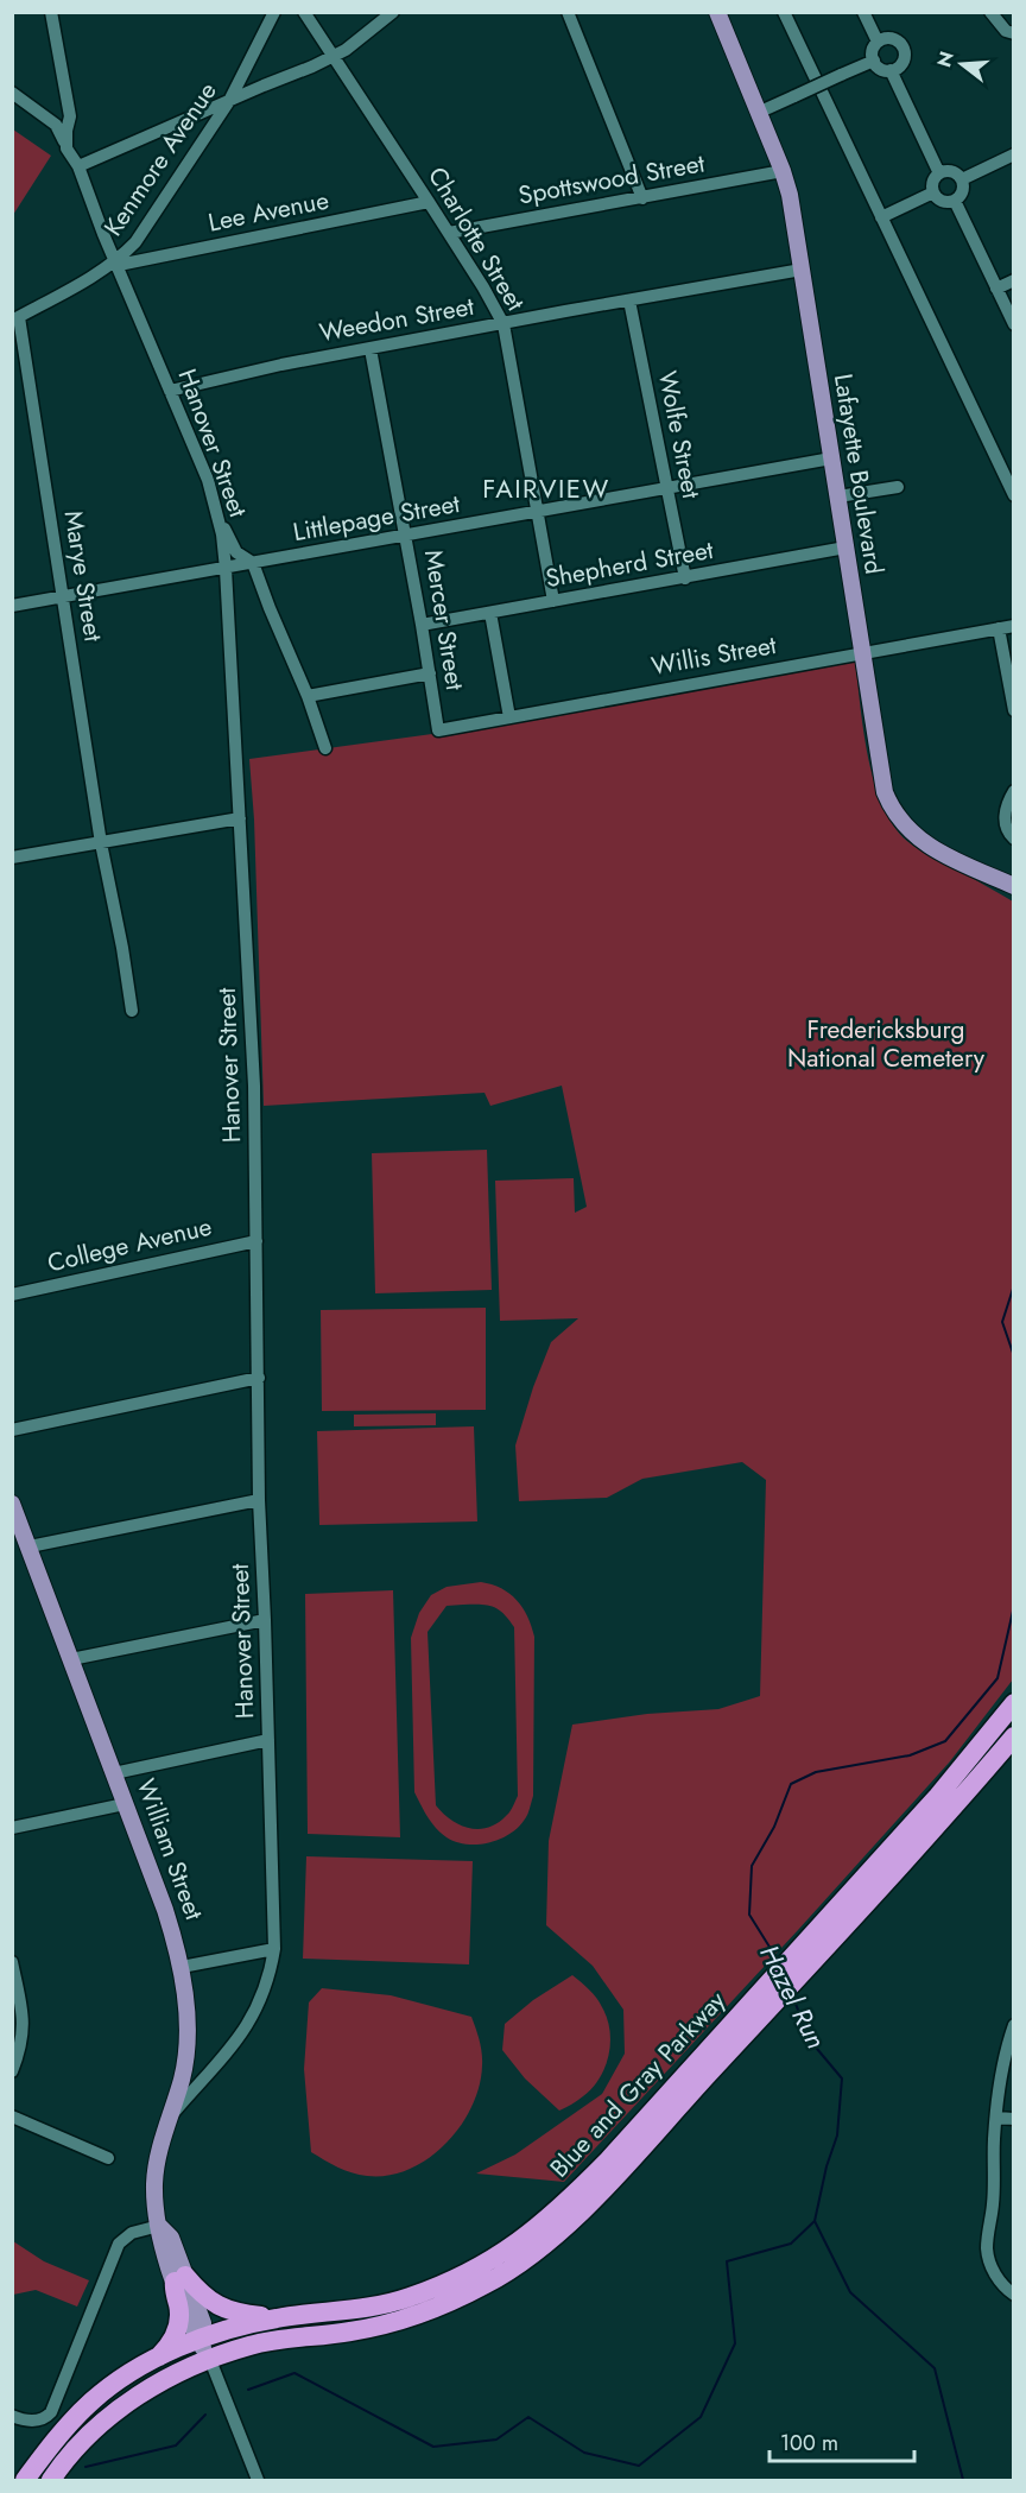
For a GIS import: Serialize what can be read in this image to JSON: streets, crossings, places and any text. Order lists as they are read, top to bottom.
{
  "streets": {
    "highway": ["Blue and Gray Parkway"],
    "main road": ["Lafayette Boulevard", "William Street"],
    "street": [
      "Kenmore Avenue",
      "Spottswood Street",
      "Lee Avenue",
      "Charlotte Street",
      "Weedon Street",
      "Wolfe Street",
      "Hanover Street",
      "Littlepage Street",
      "Shepherd Street",
      "Marye Street",
      "Mercer Street",
      "Willis Street",
      "College Avenue"
    ]
  },
  "crossings": [
    ["Kenmore Avenue", "Lee Avenue"],
    ["Kenmore Avenue", "Hanover Street"],
    ["Kenmore Avenue", "Marye Street"],
    ["Spottswood Street", "Charlotte Street"],
    ["Spottswood Street", "Lafayette Boulevard"],
    ["Lee Avenue", "Charlotte Street"],
    ["Lee Avenue", "Hanover Street"],
    ["Charlotte Street", "Weedon Street"],
    ["Charlotte Street", "Littlepage Street"],
    ["Charlotte Street", "Shepherd Street"],
    ["Weedon Street", "Wolfe Street"],
    ["Weedon Street", "Hanover Street"],
    ["Weedon Street", "Lafayette Boulevard"],
    ["Weedon Street", "Mercer Street"],
    ["Wolfe Street", "Littlepage Street"],
    ["Wolfe Street", "Shepherd Street"],
    ["Hanover Street", "Littlepage Street"],
    ["Hanover Street", "College Avenue"],
    ["Hanover Street", "William Street"],
    ["Lafayette Boulevard", "Littlepage Street"],
    ["Lafayette Boulevard", "Shepherd Street"],
    ["Lafayette Boulevard", "Willis Street"],
    ["Littlepage Street", "Marye Street"],
    ["Littlepage Street", "Mercer Street"],
    ["Shepherd Street", "Mercer Street"],
    ["Mercer Street", "Willis Street"],
    ["William Street", "Blue and Gray Parkway"]
  ],
  "districts": ["FAIRVIEW"],
  "water": ["Hazel Run"],
  "parks": ["Fredericksburg National Cemetery"],
  "scale_bar": "100 m",
  "north": "left"
}
